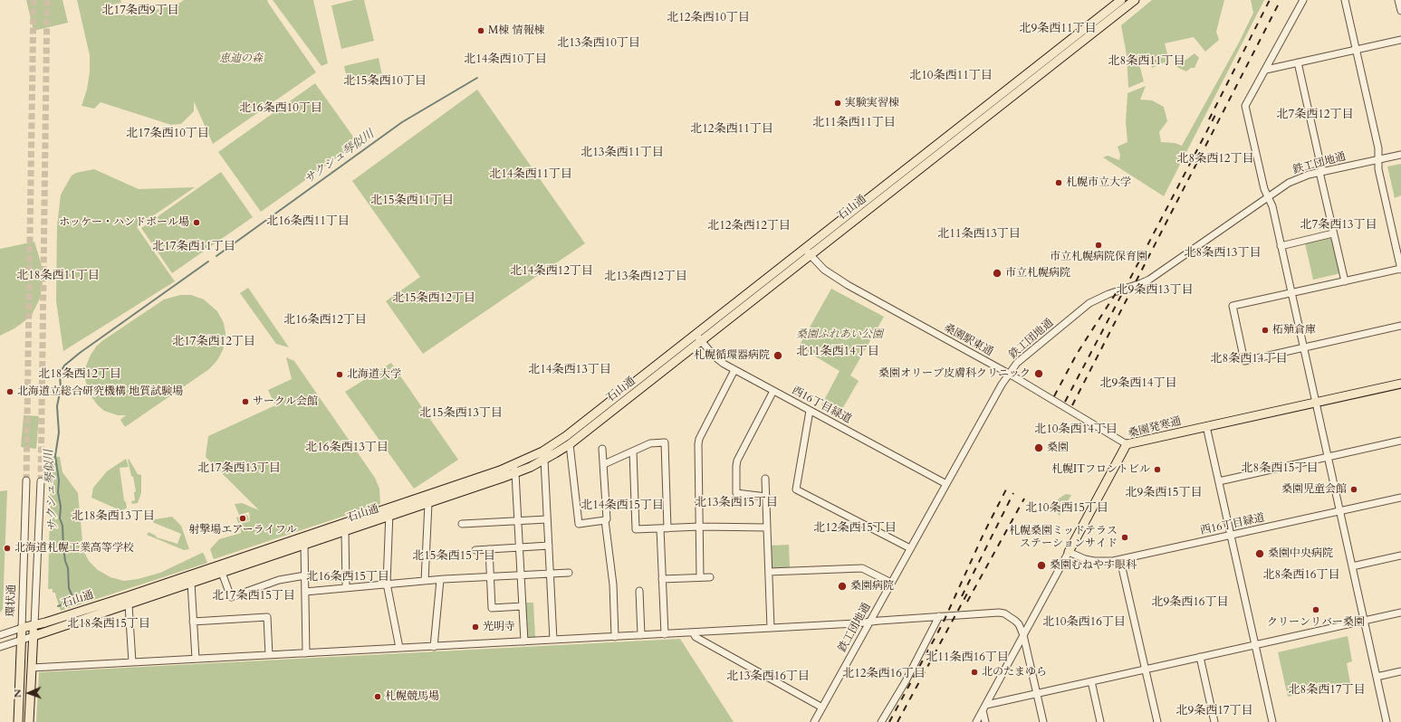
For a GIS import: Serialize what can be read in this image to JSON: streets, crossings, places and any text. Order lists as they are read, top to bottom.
{
  "streets": {
    "main road": ["石山通", "桑園発寒通", "環状通"],
    "street": ["鉄工団地通", "桑園駅東通", "西16丁目緑道"]
  },
  "crossings": [
    ["鉄工団地通", "桑園駅東通"],
    ["鉄工団地通", "西16丁目緑道"],
    ["石山通", "桑園駅東通"],
    ["石山通", "西16丁目緑道"],
    ["石山通", "環状通"],
    ["桑園駅東通", "桑園発寒通"],
    ["西16丁目緑道", "桑園発寒通"]
  ],
  "districts": [
    "北17条西9丁目",
    "北12条西10丁目",
    "北9条西11丁目",
    "北13条西10丁目",
    "北14条西10丁目",
    "北8条西11丁目",
    "北10条西11丁目",
    "北15条西10丁目",
    "北16条西10丁目",
    "北7条西12丁目",
    "北11条西11丁目",
    "北12条西11丁目",
    "北17条西10丁目",
    "北13条西11丁目",
    "北8条西12丁目",
    "北14条西11丁目",
    "北15条西11丁目",
    "北16条西11丁目",
    "北7条西13丁目",
    "北12条西12丁目",
    "北11条西13丁目",
    "北17条西11丁目",
    "北8条西13丁目",
    "北14条西12丁目",
    "北18条西11丁目",
    "北13条西12丁目",
    "北9条西13丁目",
    "北15条西12丁目",
    "北16条西12丁目",
    "北17条西12丁目",
    "北11条西14丁目",
    "北8条西14丁目",
    "北14条西13丁目",
    "北18条西12丁目",
    "北9条西14丁目",
    "北15条西13丁目",
    "北10条西14丁目",
    "北16条西13丁目",
    "北17条西13丁目",
    "北8条西15丁目",
    "北9条西15丁目",
    "北13条西15丁目",
    "北14条西15丁目",
    "北10条西15丁目",
    "北18条西13丁目",
    "北12条西15丁目",
    "北15条西15丁目",
    "北8条西16丁目",
    "北16条西15丁目",
    "北17条西15丁目",
    "北9条西16丁目",
    "北10条西16丁目",
    "北18条西15丁目",
    "北11条西16丁目",
    "北12条西16丁目",
    "北13条西16丁目",
    "北8条西17丁目",
    "北9条西17丁目"
  ],
  "water": ["サクシュ琴似川"],
  "parks": ["恵迪の森", "桑園ふれあい公園"],
  "places": [
    "M棟 情報棟",
    "実験実習棟",
    "札幌市立大学",
    "ホッケー・ハンドボール場",
    "市立札幌病院保育園",
    "市立札幌病院",
    "柘殖倉庫",
    "札幌循環器病院",
    "桑園オリーブ皮膚科クリニック",
    "北海道大学",
    "北海道立総合研究機構 地質試験場",
    "サークル会館",
    "桑園",
    "札幌ITフロントビル",
    "桑園児童会館",
    "射撃場エアーライフル",
    "札幌桑園ミッドテラス ステーションサイド",
    "北海道札幌工業高等学校",
    "桑園中央病院",
    "桑園むねやす眼科",
    "桑園病院",
    "クリーンリバー桑園",
    "光明寺",
    "北のたまゆら",
    "札幌競馬場"
  ],
  "north": "left"
}
